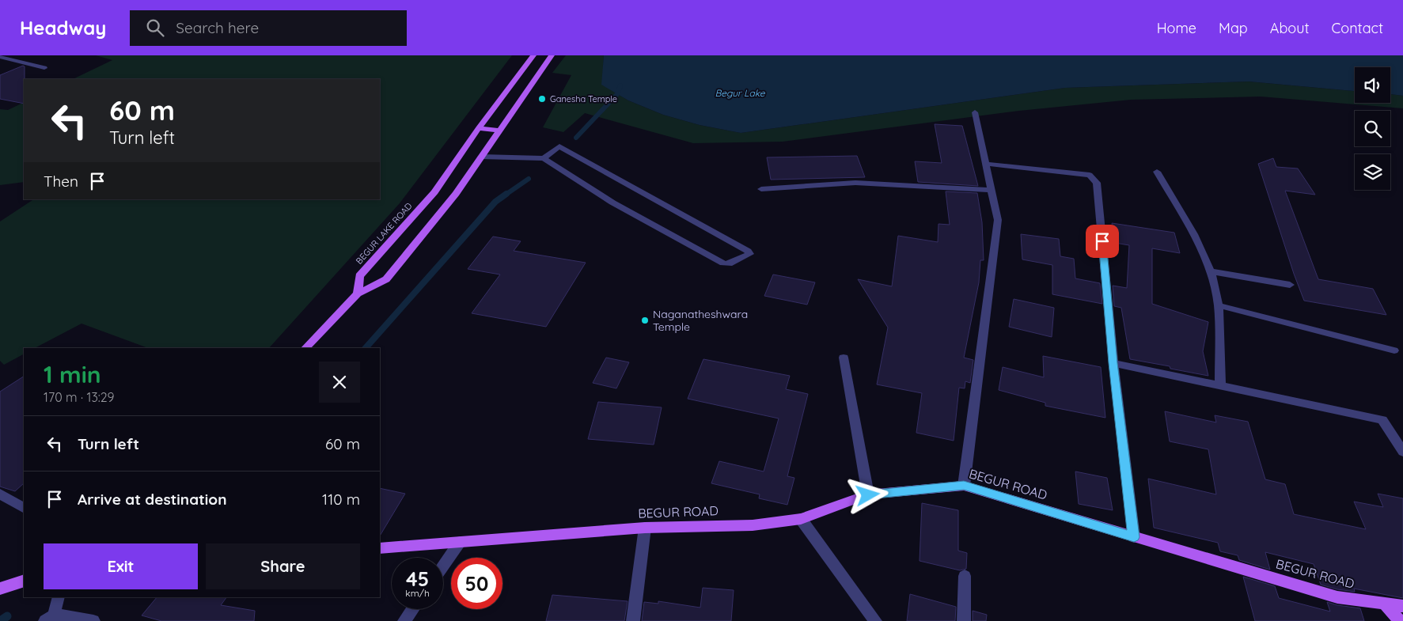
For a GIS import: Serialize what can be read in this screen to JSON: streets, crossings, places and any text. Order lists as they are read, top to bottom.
{
  "streets": {
    "main road": ["BEGUR LAKE ROAD", "BEGUR ROAD"]
  },
  "water": ["Begur Lake"],
  "places": ["Ganesha Temple", "Naganatheshwara Temple"],
  "page": {
    "header": "Headway",
    "search": "Search here",
    "nav": [
      "Home",
      "Map",
      "About",
      "Contact"
    ],
    "turn": ["60 m", "Turn left"],
    "then": "Then",
    "heading": ["1 min", "170 m · 13:29"],
    "list": [
      {
        "name": "Turn left",
        "value": "60 m"
      },
      {
        "name": "Arrive at destination",
        "value": "110 m"
      }
    ],
    "buttons": ["Exit", "Share"],
    "speed": "45 km/h",
    "limit": "50"
  }
}
